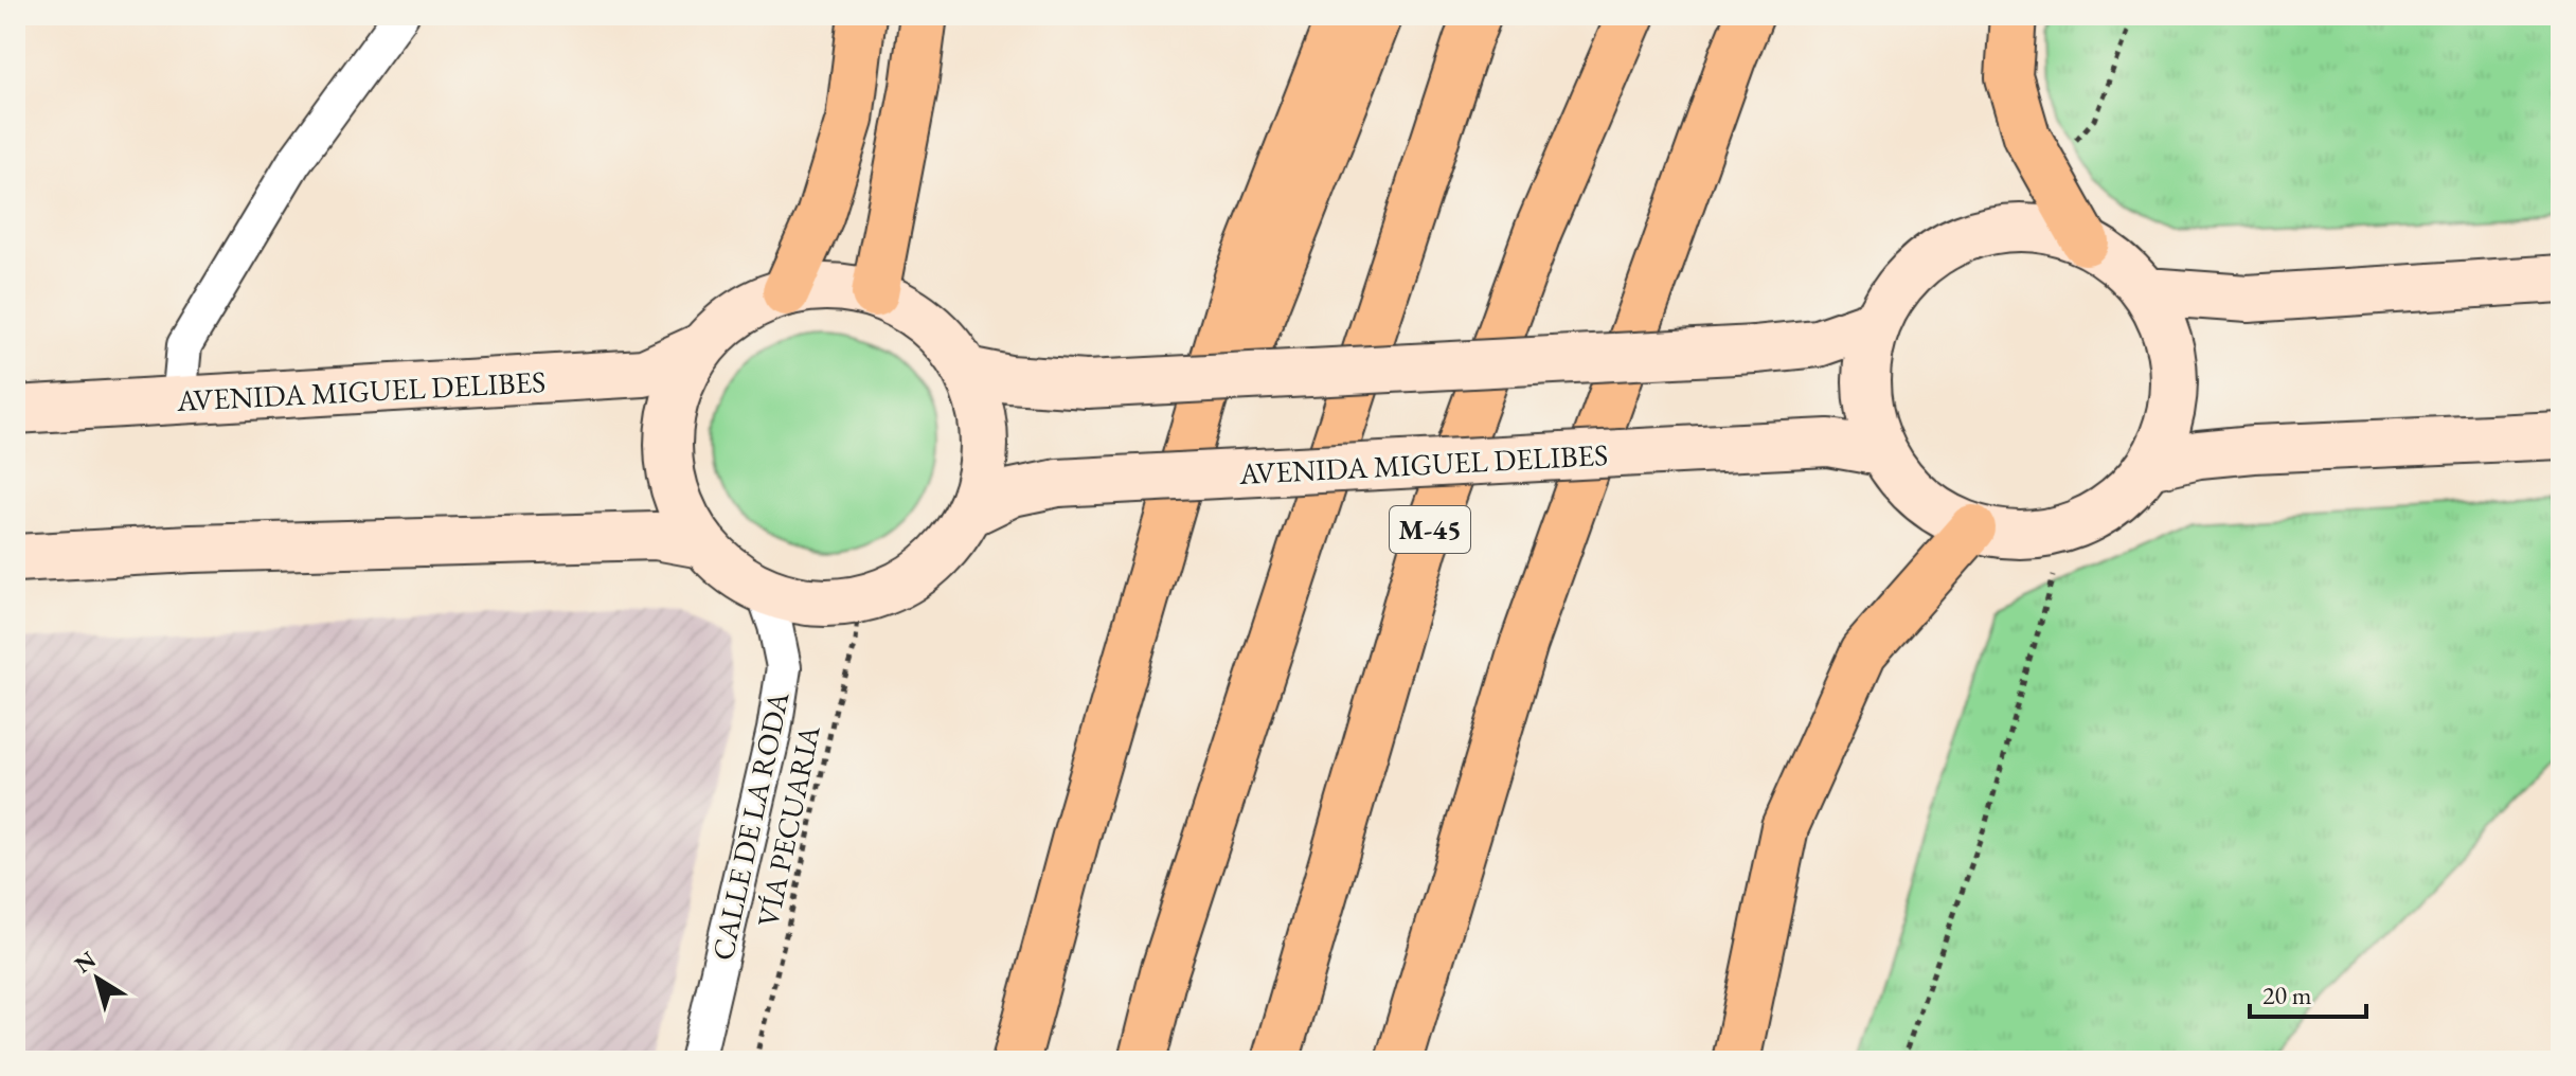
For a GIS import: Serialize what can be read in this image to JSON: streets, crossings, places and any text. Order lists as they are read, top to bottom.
{
  "streets": {
    "highway": ["M-45"],
    "main road": ["AVENIDA MIGUEL DELIBES"],
    "street": ["CALLE DE LA RODA"],
    "path": ["VÍA PECUARIA"]
  },
  "scale_bar": "20 m",
  "north": "top left"
}
